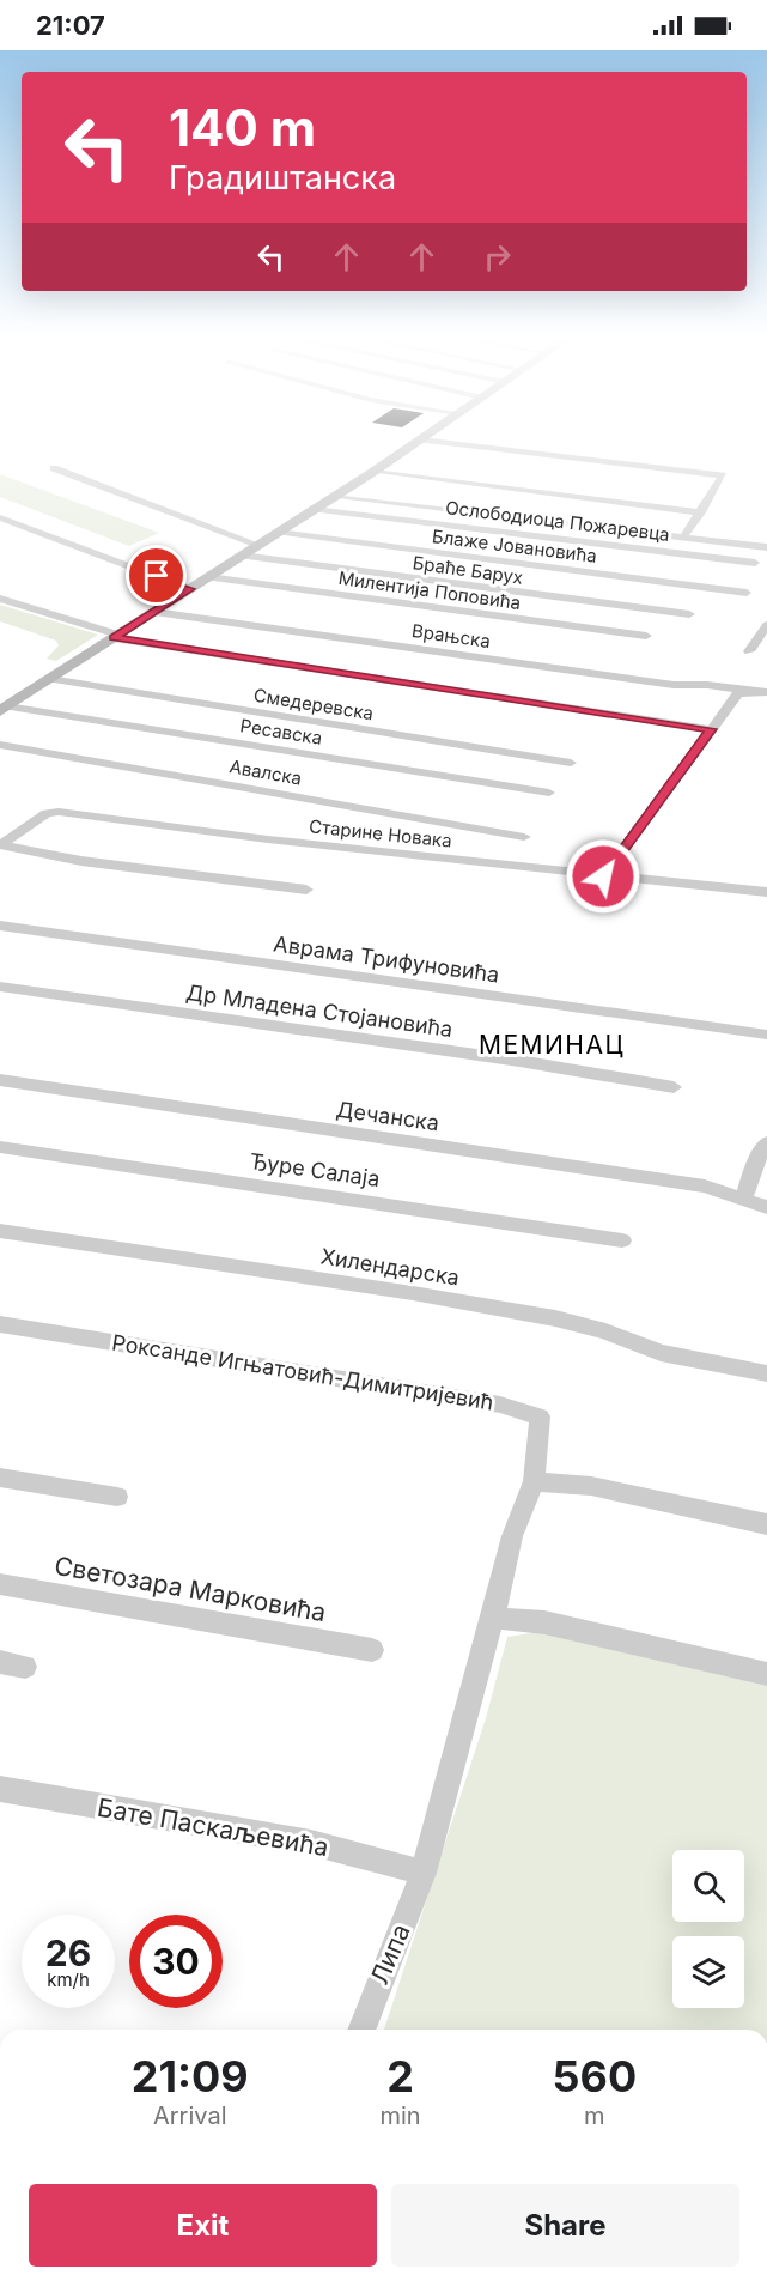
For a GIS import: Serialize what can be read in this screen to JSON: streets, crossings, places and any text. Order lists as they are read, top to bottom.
{
  "streets": {
    "street": [
      "Ослободиоца Пожаревца",
      "Блаже Јовановића",
      "Браће Барух",
      "Милентија Поповића",
      "Врањска",
      "Смедеревска",
      "Ресавска",
      "Авалска",
      "Старине Новака",
      "Аврама Трифуновића",
      "Др Младена Стојановића",
      "Дечанска",
      "Ђуре Салаја",
      "Хилендарска",
      "Роксанде Игњатовић-Димитријевић",
      "Светозара Марковића",
      "Бате Паскаљевића",
      "Липа"
    ]
  },
  "crossings": [
    ["Роксанде Игњатовић-Димитријевић", "Липа"],
    ["Бате Паскаљевића", "Липа"]
  ],
  "districts": ["МЕМИНАЦ"],
  "page": {
    "status": "21:07",
    "turn": ["140 m", "Градиштанска"],
    "speed": "26 km/h",
    "limit": "30",
    "eta": [
      "21:09",
      "Arrival",
      "2",
      "min",
      "560",
      "m"
    ],
    "buttons": ["Exit", "Share"]
  }
}
